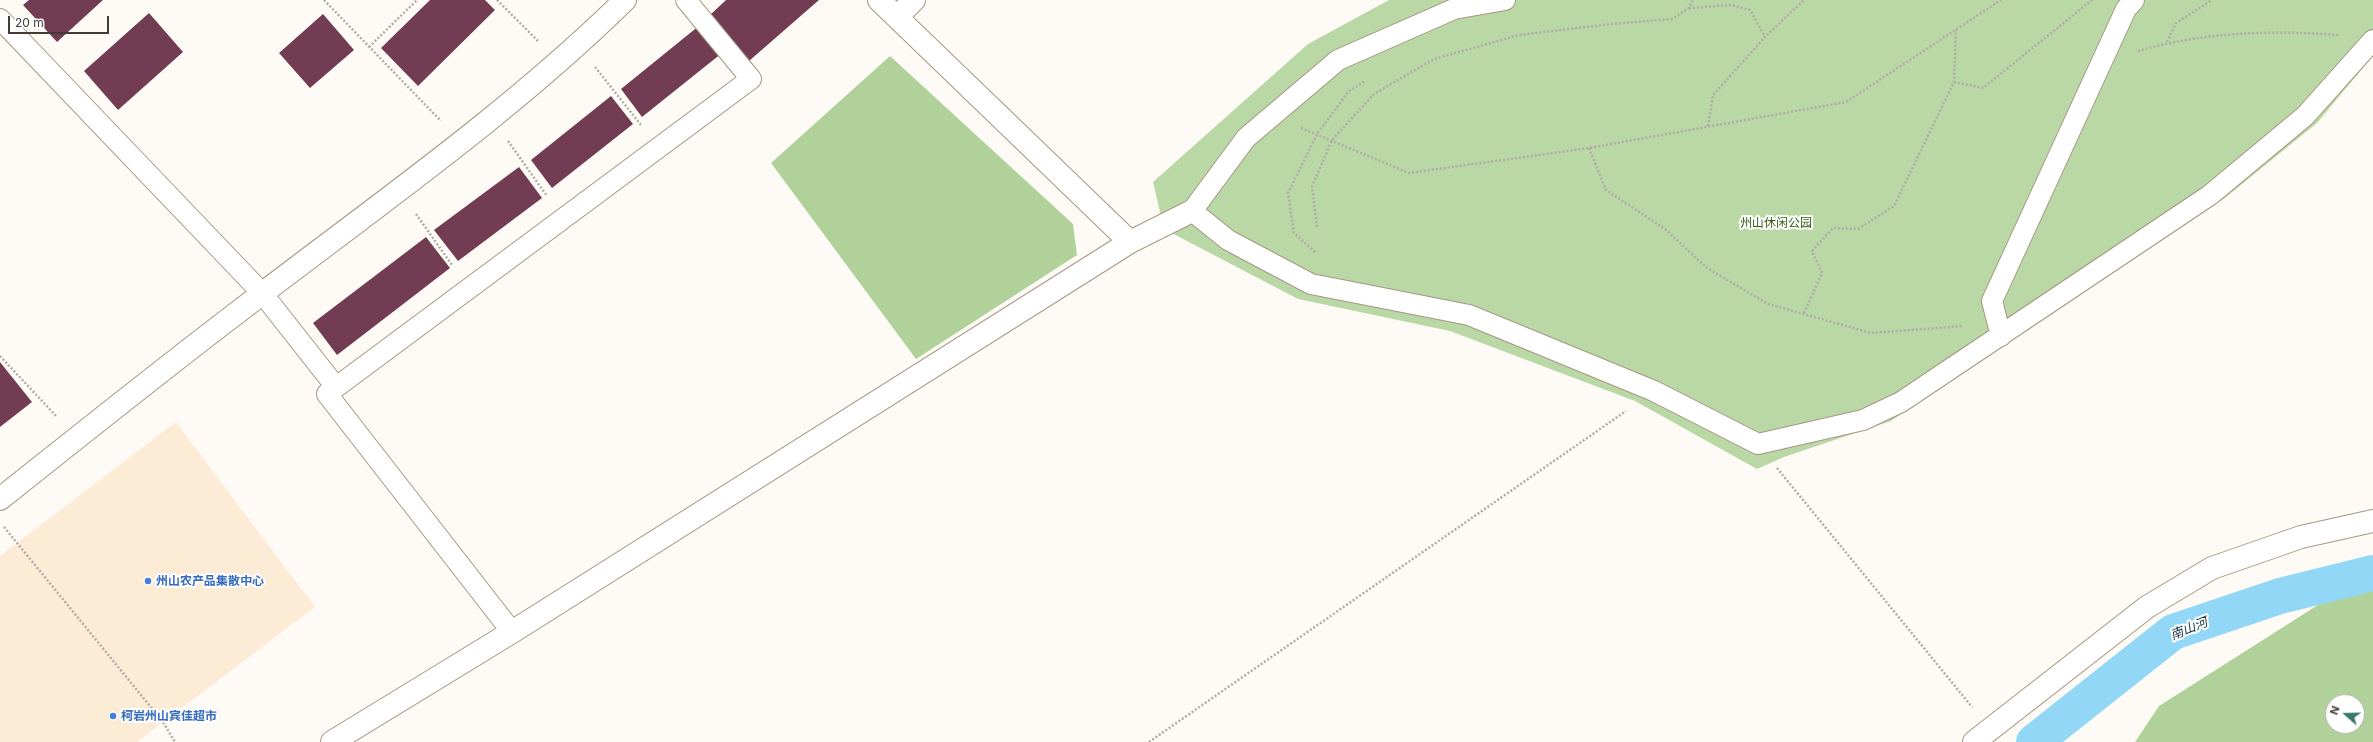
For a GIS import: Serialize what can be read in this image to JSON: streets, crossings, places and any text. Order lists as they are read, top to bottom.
{
  "water": ["南山河"],
  "parks": ["州山休闲公园"],
  "places": ["州山农产品集散中心", "柯岩州山宾佳超市"],
  "scale_bar": "20 m",
  "north": "left"
}
